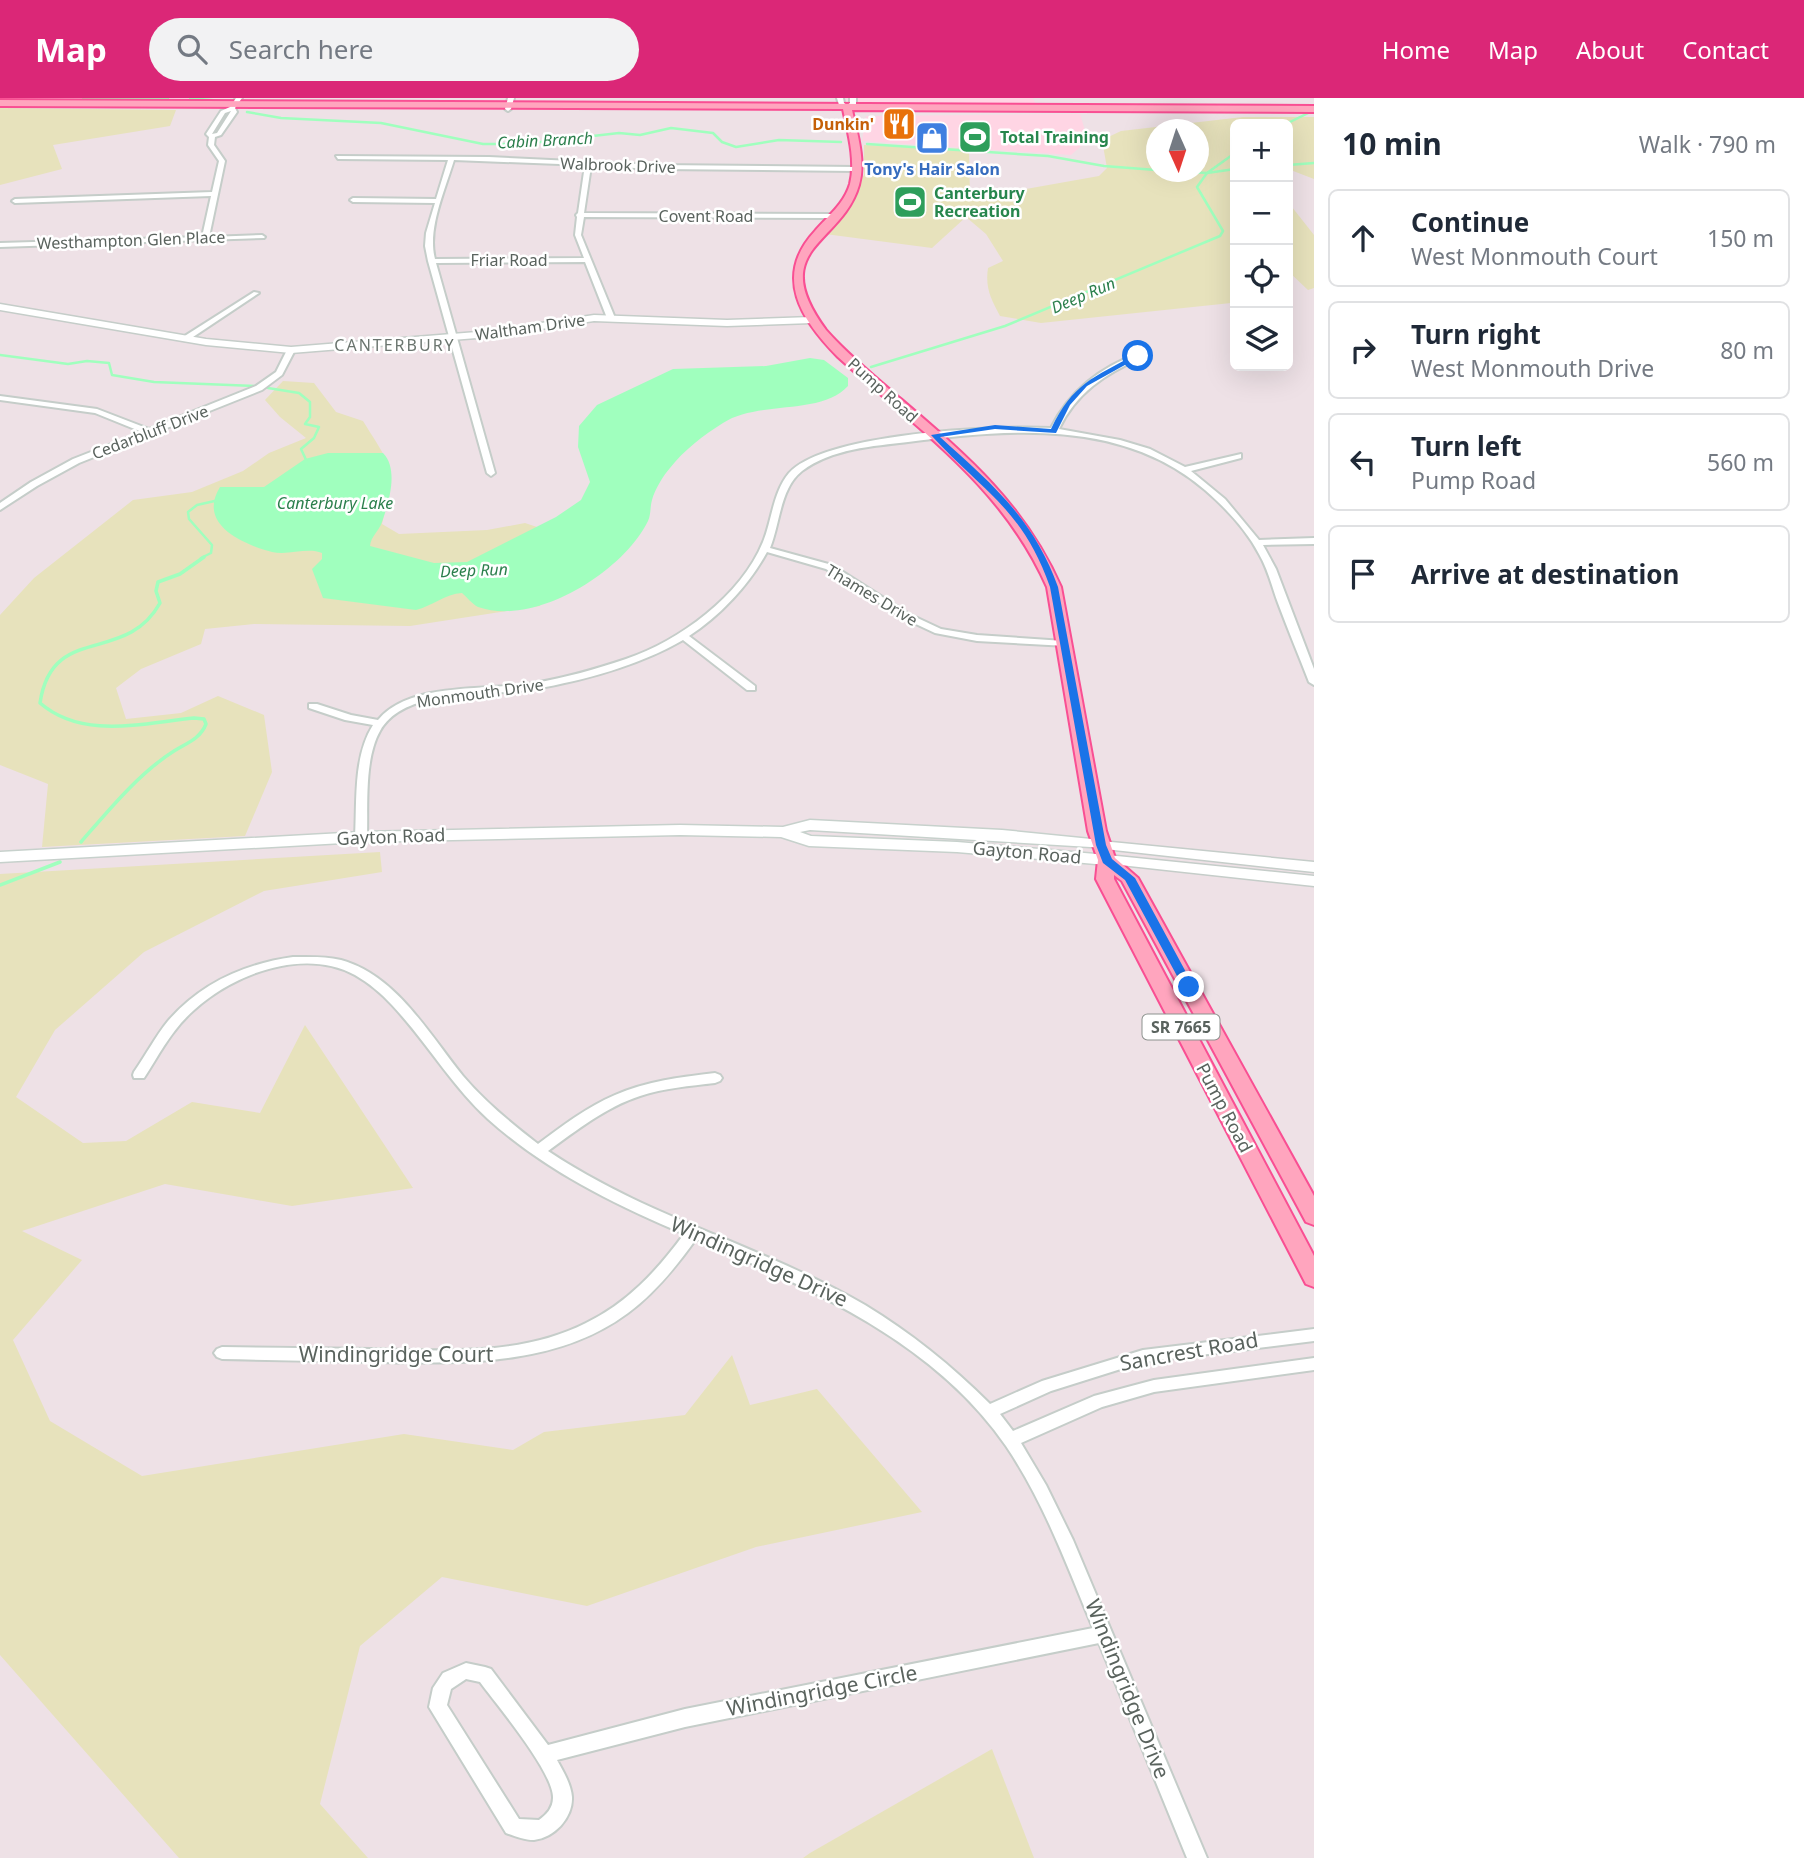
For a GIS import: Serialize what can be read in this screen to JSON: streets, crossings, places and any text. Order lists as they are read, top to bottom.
{
  "streets": {
    "main road": ["Pump Road", "Gayton Road", "SR 7665"],
    "street": [
      "Walbrook Drive",
      "Covent Road",
      "Westhampton Glen Place",
      "Friar Road",
      "Waltham Drive",
      "Cedarbluff Drive",
      "Thames Drive",
      "Monmouth Drive",
      "Windingridge Drive",
      "Sancrest Road",
      "Windingridge Court",
      "Windingridge Circle"
    ]
  },
  "crossings": [
    ["Walbrook Drive", "Pump Road"],
    ["Covent Road", "Pump Road"],
    ["Waltham Drive", "Pump Road"],
    ["Waltham Drive", "Cedarbluff Drive"],
    ["Pump Road", "Thames Drive"],
    ["Pump Road", "Monmouth Drive"],
    ["Pump Road", "Gayton Road"],
    ["Thames Drive", "Monmouth Drive"],
    ["Windingridge Drive", "Sancrest Road"],
    ["Windingridge Drive", "Windingridge Court"],
    ["Windingridge Drive", "Windingridge Circle"]
  ],
  "districts": ["CANTERBURY"],
  "water": ["Cabin Branch", "Deep Run", "Canterbury Lake"],
  "places": {
    "restaurant": ["Dunkin'"],
    "sports": ["Total Training", "Canterbury Recreation"],
    "shop": ["Tony's Hair Salon"]
  },
  "north": "bottom",
  "page": {
    "header": "Map",
    "search": "Search here",
    "nav": [
      "Home",
      "Map",
      "About",
      "Contact"
    ],
    "heading": ["10 min", "Walk · 790 m"],
    "map_buttons": ["+", "−"],
    "list": [
      ["Continue", "West Monmouth Court", "150 m"],
      ["Turn right", "West Monmouth Drive", "80 m"],
      ["Turn left", "Pump Road", "560 m"],
      "Arrive at destination"
    ]
  }
}
